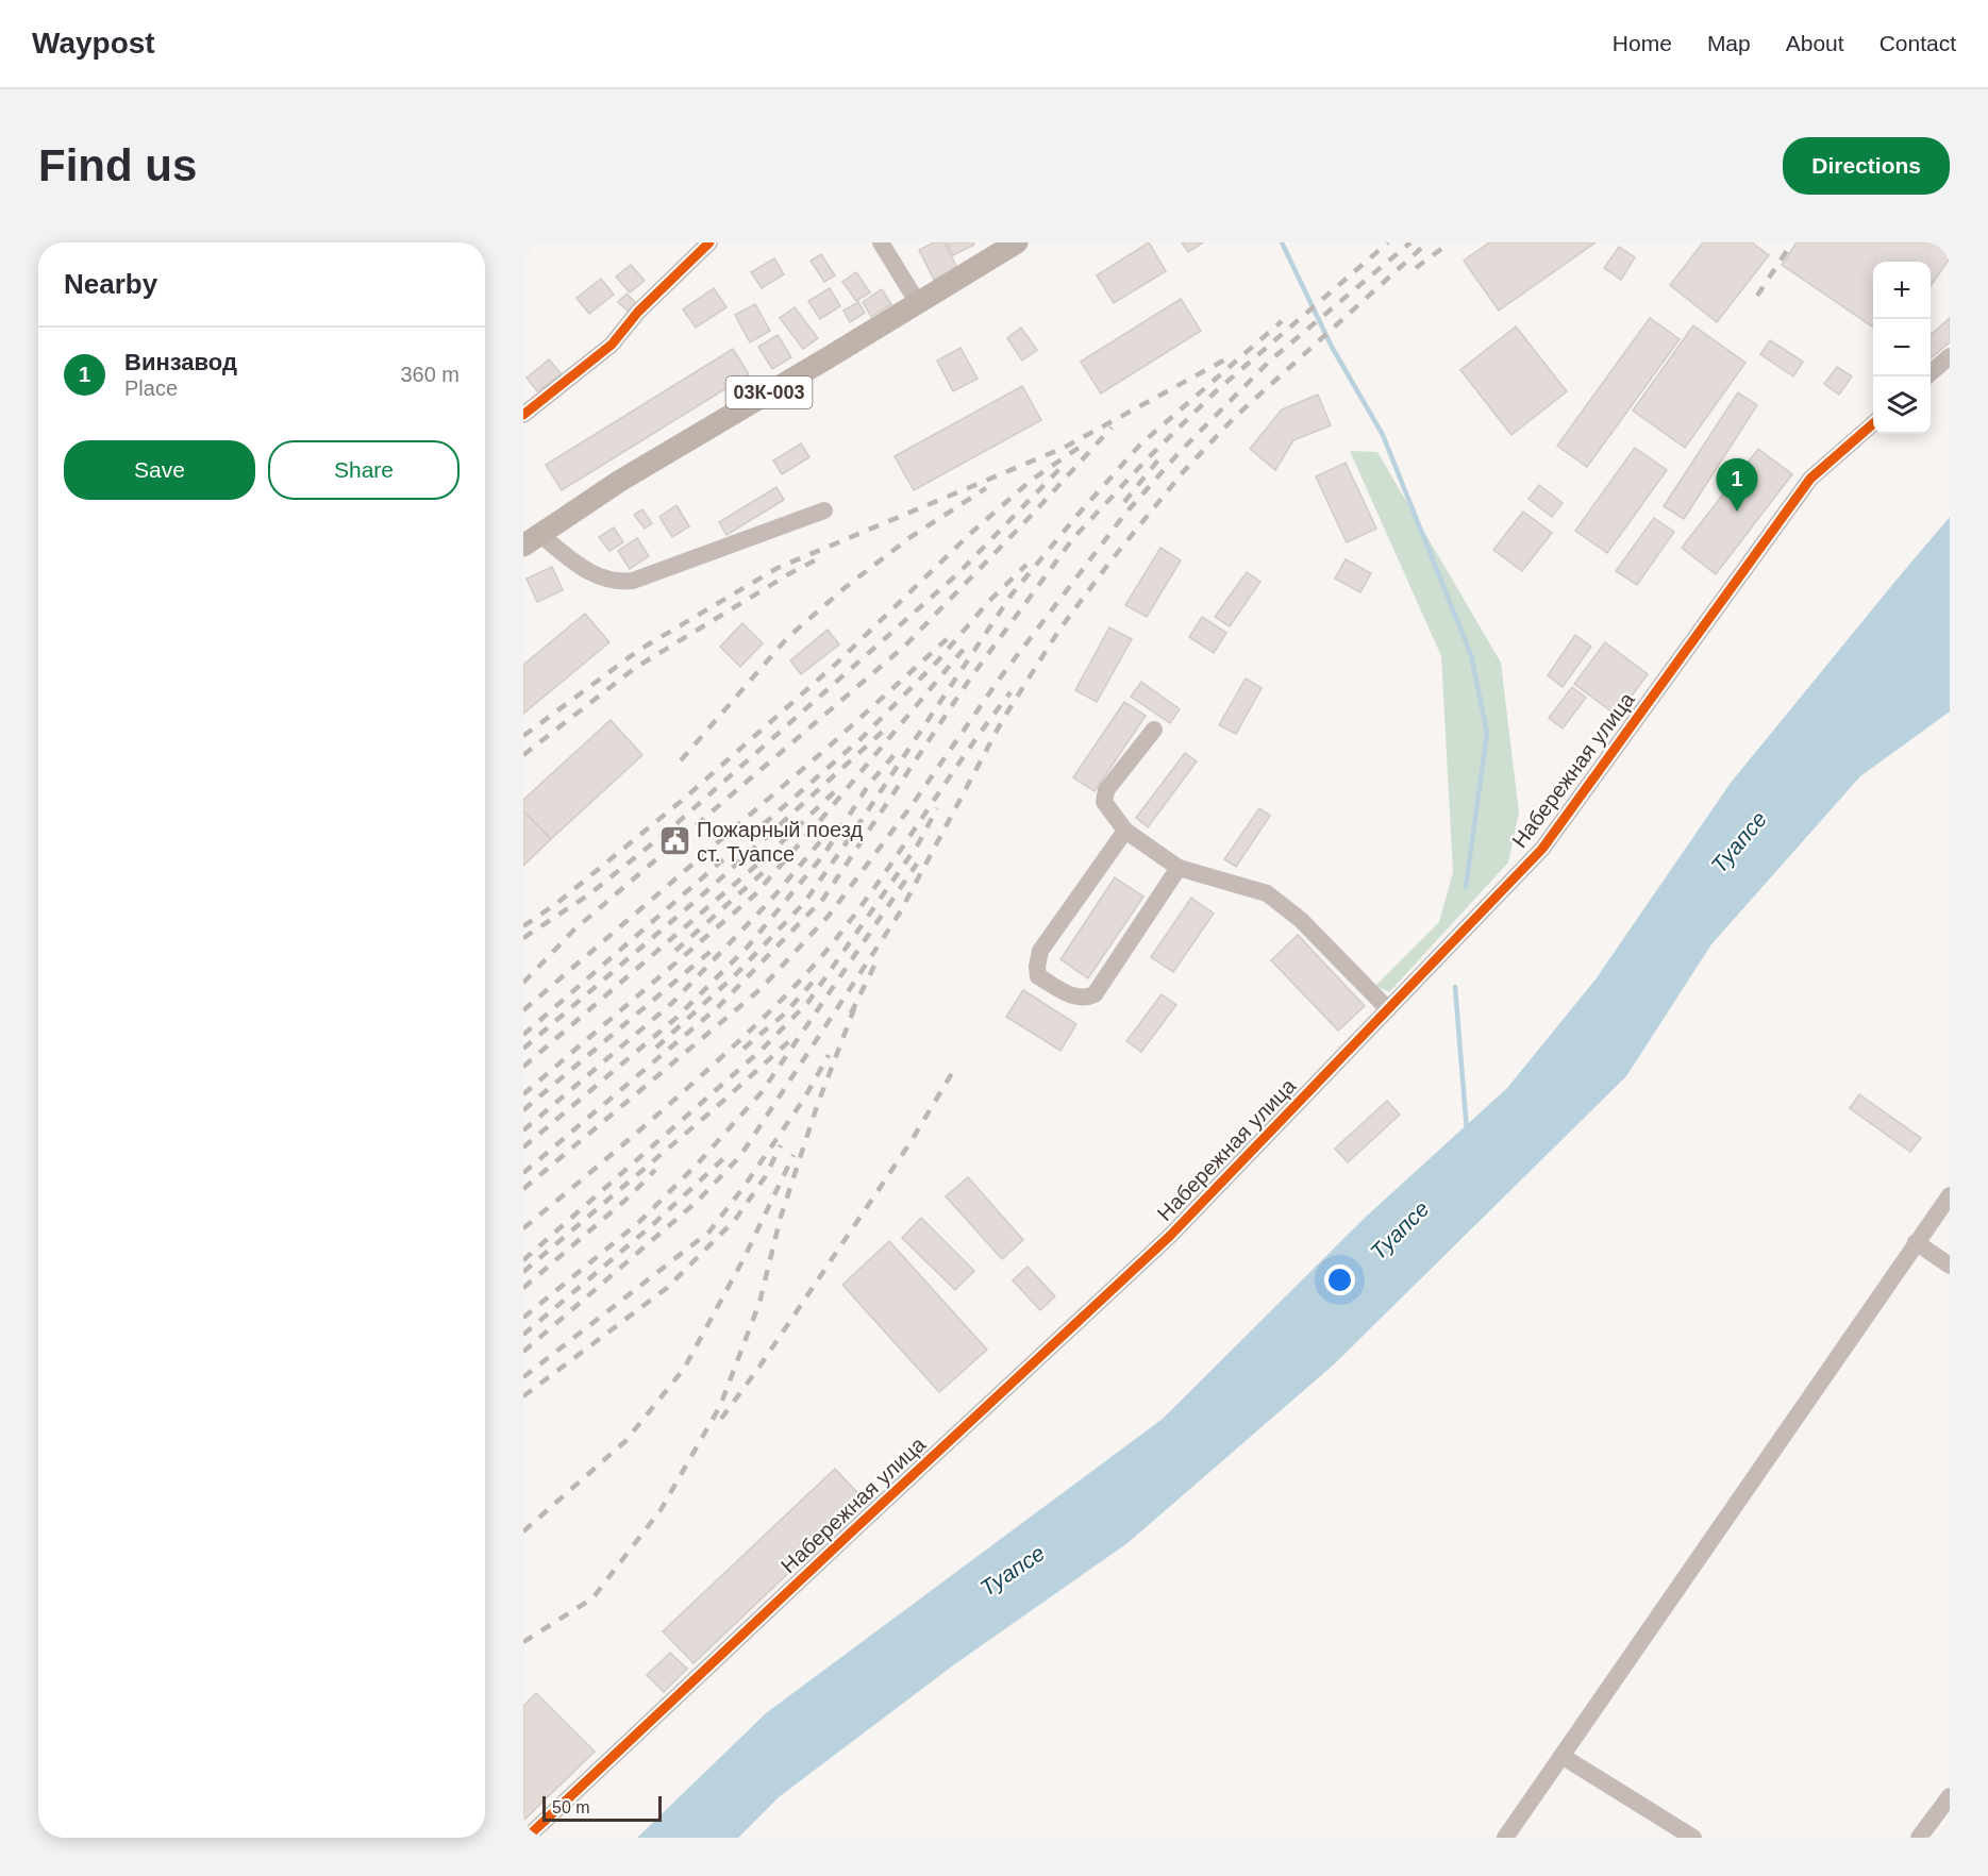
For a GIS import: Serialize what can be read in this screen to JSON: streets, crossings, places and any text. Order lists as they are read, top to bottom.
{
  "streets": {
    "main road": ["03К-003"],
    "street": ["Набережная улица"]
  },
  "water": ["Туапсе"],
  "places": {
    "public building": ["Пожарный поезд ст. Туапсе"]
  },
  "scale_bar": "50 m",
  "page": {
    "header": "Waypost",
    "nav": [
      "Home",
      "Map",
      "About",
      "Contact"
    ],
    "buttons": [
      "Directions",
      ["Save", "Share"]
    ],
    "title": "Find us",
    "heading": "Nearby",
    "map_buttons": ["+", "−"],
    "list": [
      {
        "mark": "1",
        "name": "Винзавод",
        "note": "Place",
        "value": "360 m"
      }
    ],
    "pins": "1",
    "scale": "50 m"
  }
}
